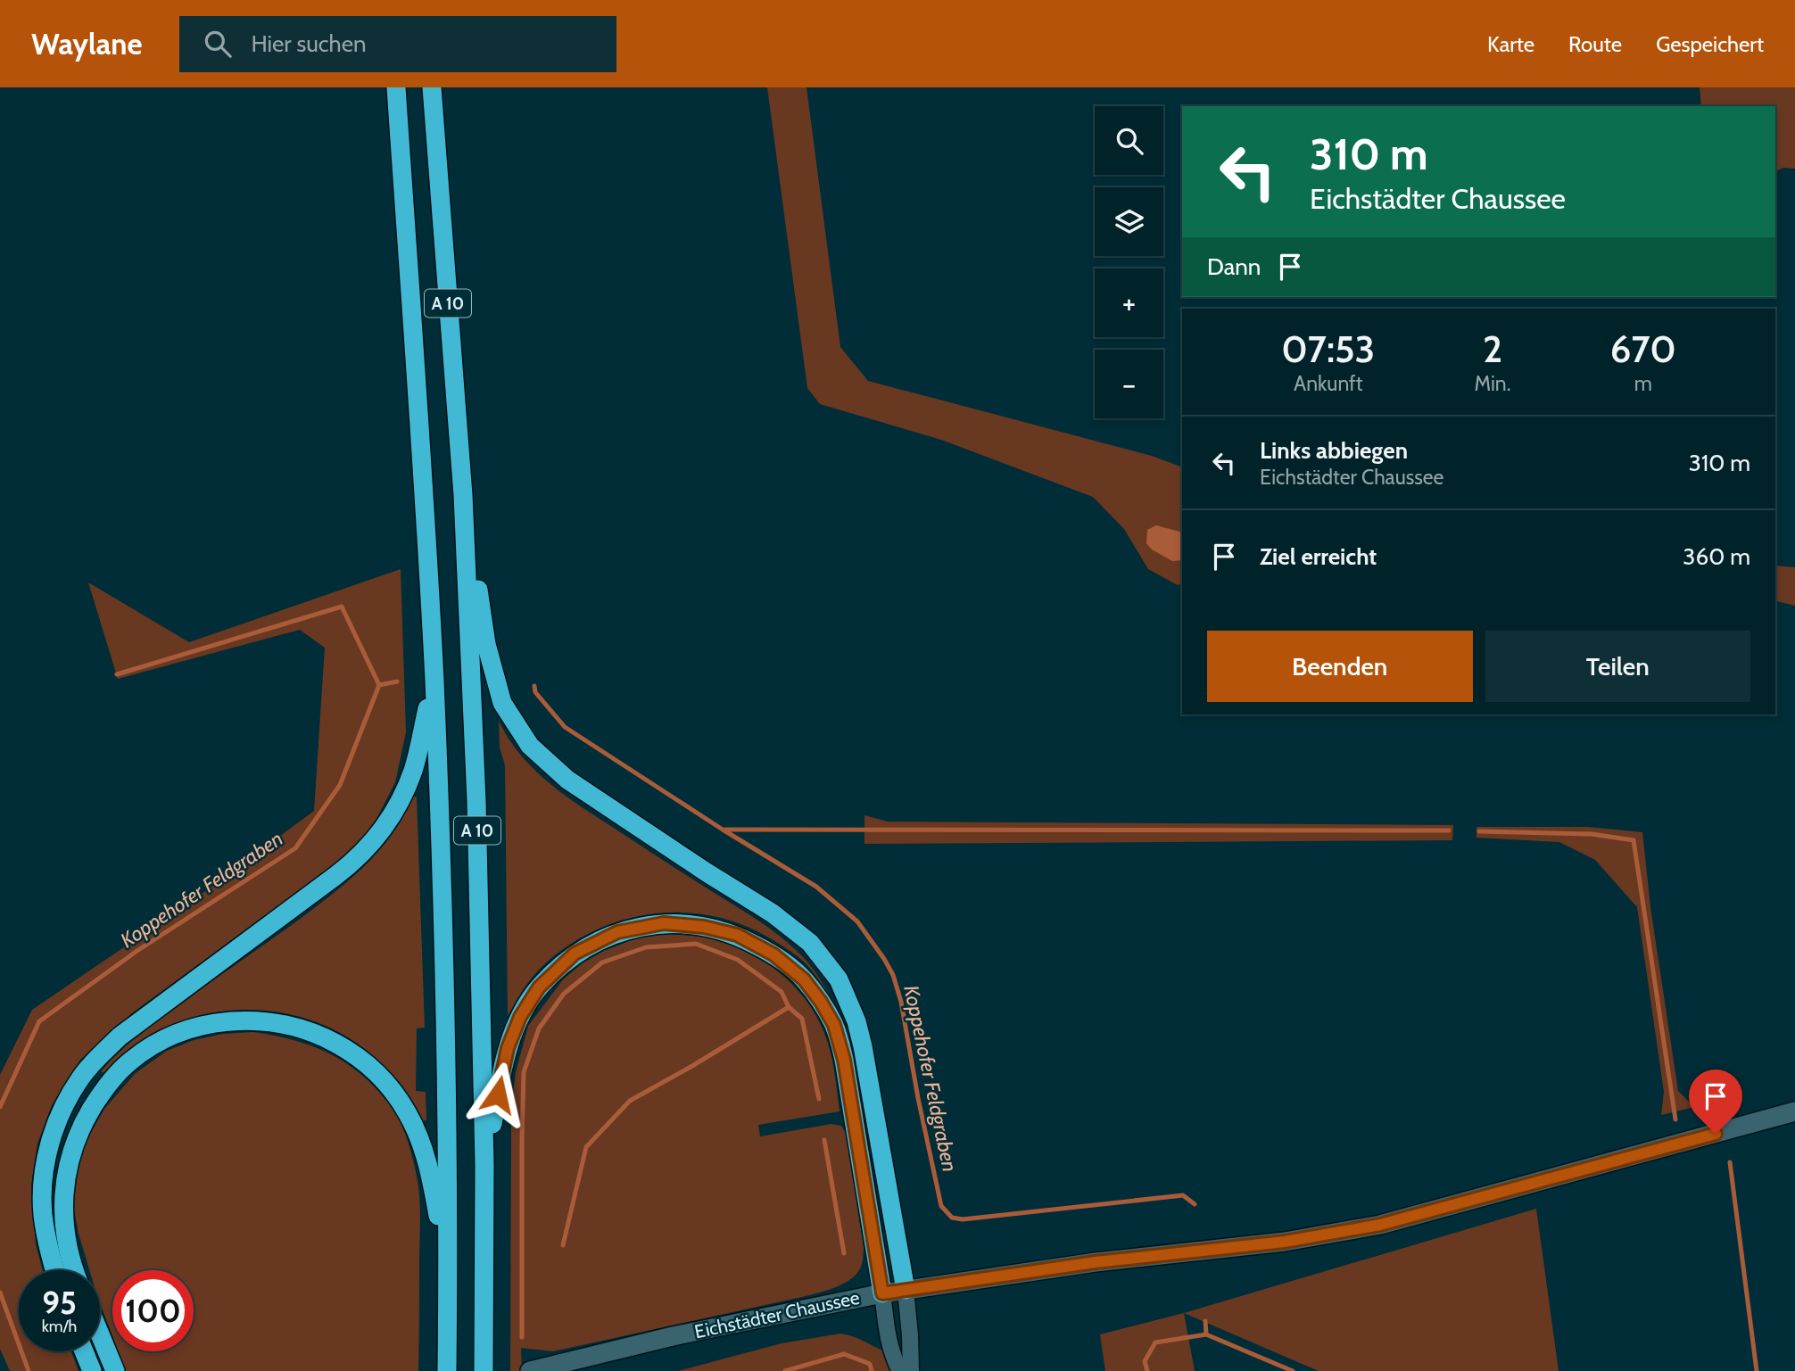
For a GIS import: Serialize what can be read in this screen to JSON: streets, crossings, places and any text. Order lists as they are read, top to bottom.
{
  "streets": {
    "highway": ["A 10"],
    "main road": ["Eichstädter Chaussee"]
  },
  "water": ["Koppehofer Feldgraben"],
  "page": {
    "header": "Waylane",
    "search": "Hier suchen",
    "nav": ["Karte", "Route", "Gespeichert"],
    "map_buttons": ["+", "−"],
    "turn": ["310 m", "Eichstädter Chaussee"],
    "then": "Dann",
    "eta": [
      "07:53",
      "Ankunft",
      "2",
      "Min.",
      "670",
      "m"
    ],
    "list": [
      {
        "name": "Links abbiegen",
        "note": "Eichstädter Chaussee",
        "value": "310 m"
      },
      {
        "name": "Ziel erreicht",
        "value": "360 m"
      }
    ],
    "buttons": ["Beenden", "Teilen"],
    "speed": "95 km/h",
    "limit": "100"
  }
}
